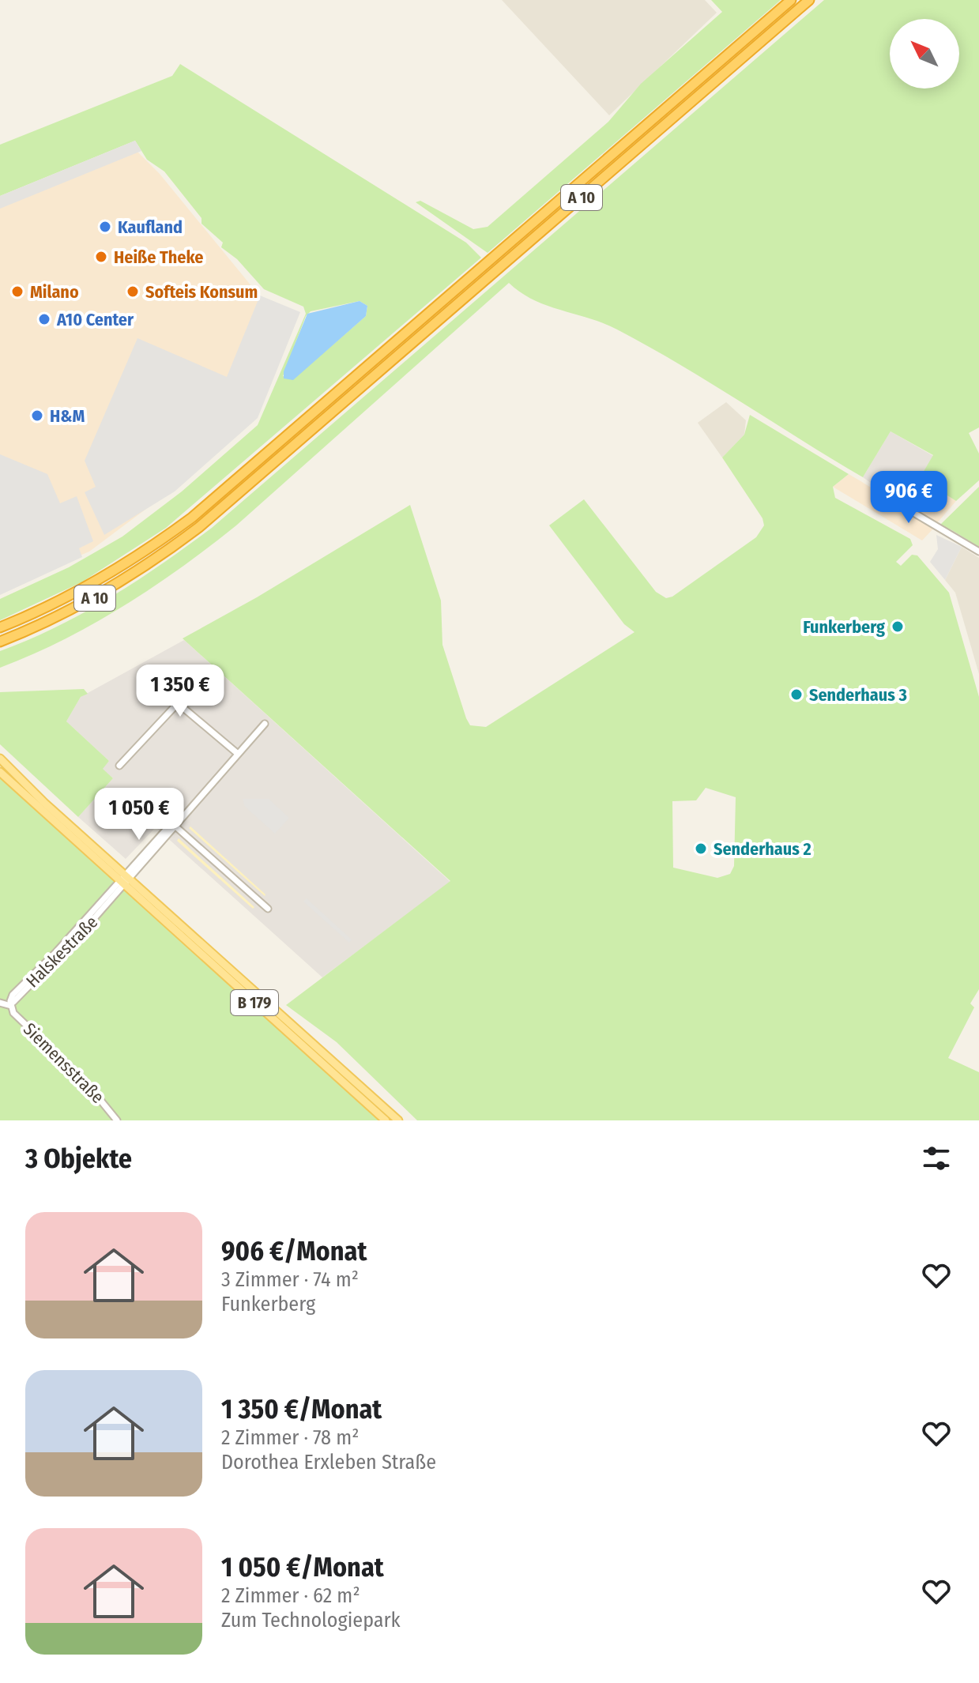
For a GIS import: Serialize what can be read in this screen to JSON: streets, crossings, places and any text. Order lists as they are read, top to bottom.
{
  "streets": {
    "highway": ["A 10"],
    "main road": ["B 179"],
    "street": ["Halskestraße", "Siemensstraße"]
  },
  "crossings": [
    ["Halskestraße", "B 179"],
    ["Halskestraße", "Siemensstraße"]
  ],
  "places": [
    "Kaufland",
    "Heiße Theke",
    "Milano",
    "Softeis Konsum",
    "A10 Center",
    "H&M",
    "Funkerberg",
    "Senderhaus 3",
    "Senderhaus 2"
  ],
  "north": "top left",
  "page": {
    "price": ["906 €", "1 350 €", "1 050 €"],
    "heading": "3 Objekte",
    "list": [
      {
        "name": "906 €/Monat",
        "note": "3 Zimmer · 74 m² · Funkerberg"
      },
      {
        "name": "1 350 €/Monat",
        "note": "2 Zimmer · 78 m² · Dorothea Erxleben Straße"
      },
      {
        "name": "1 050 €/Monat",
        "note": "2 Zimmer · 62 m² · Zum Technologiepark"
      }
    ]
  }
}
